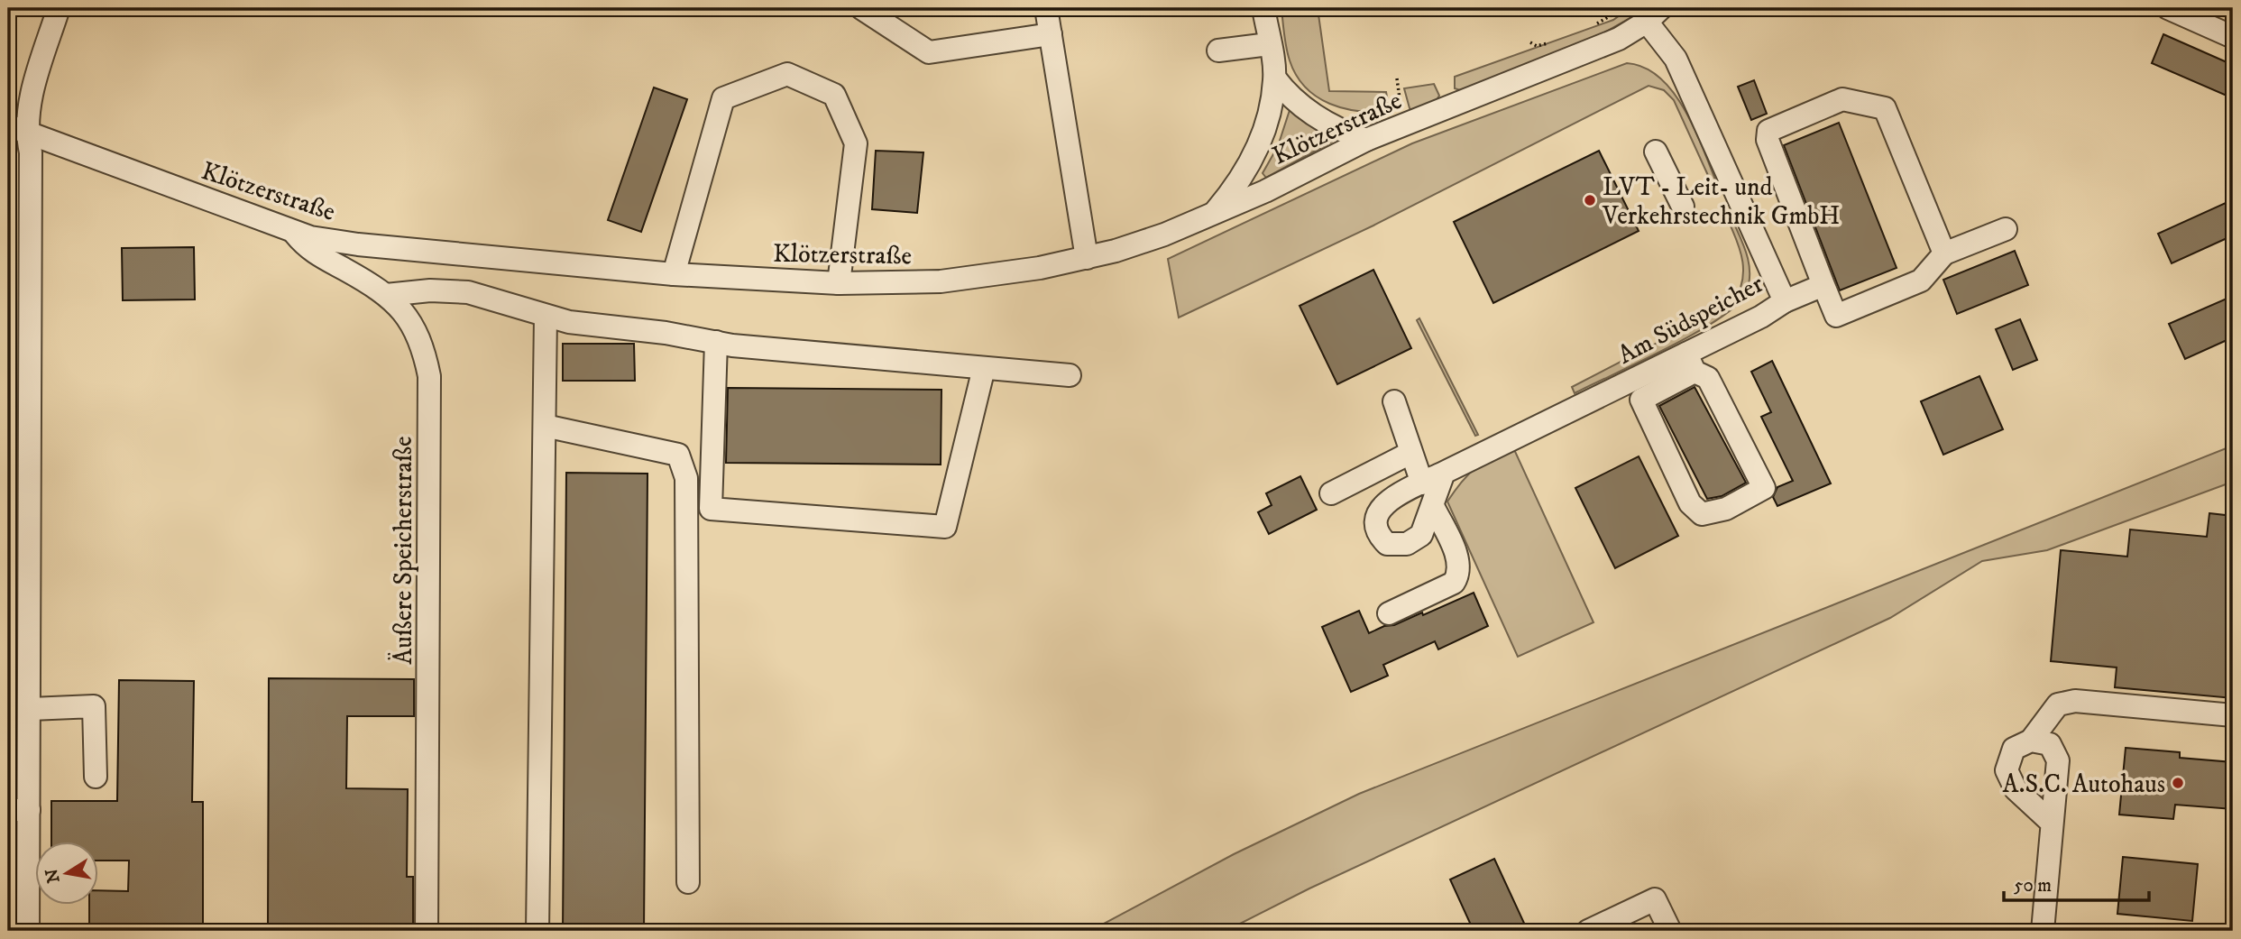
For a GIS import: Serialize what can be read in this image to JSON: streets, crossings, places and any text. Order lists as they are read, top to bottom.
{
  "streets": {
    "street": ["Klötzerstraße", "Am Südspeicher", "Äußere Speicherstraße"]
  },
  "crossings": [
    ["Klötzerstraße", "Am Südspeicher"],
    ["Klötzerstraße", "Äußere Speicherstraße"]
  ],
  "places": ["LVT - Leit- und Verkehrstechnik GmbH", "A.S.C. Autohaus"],
  "scale_bar": "50 m",
  "north": "left"
}
